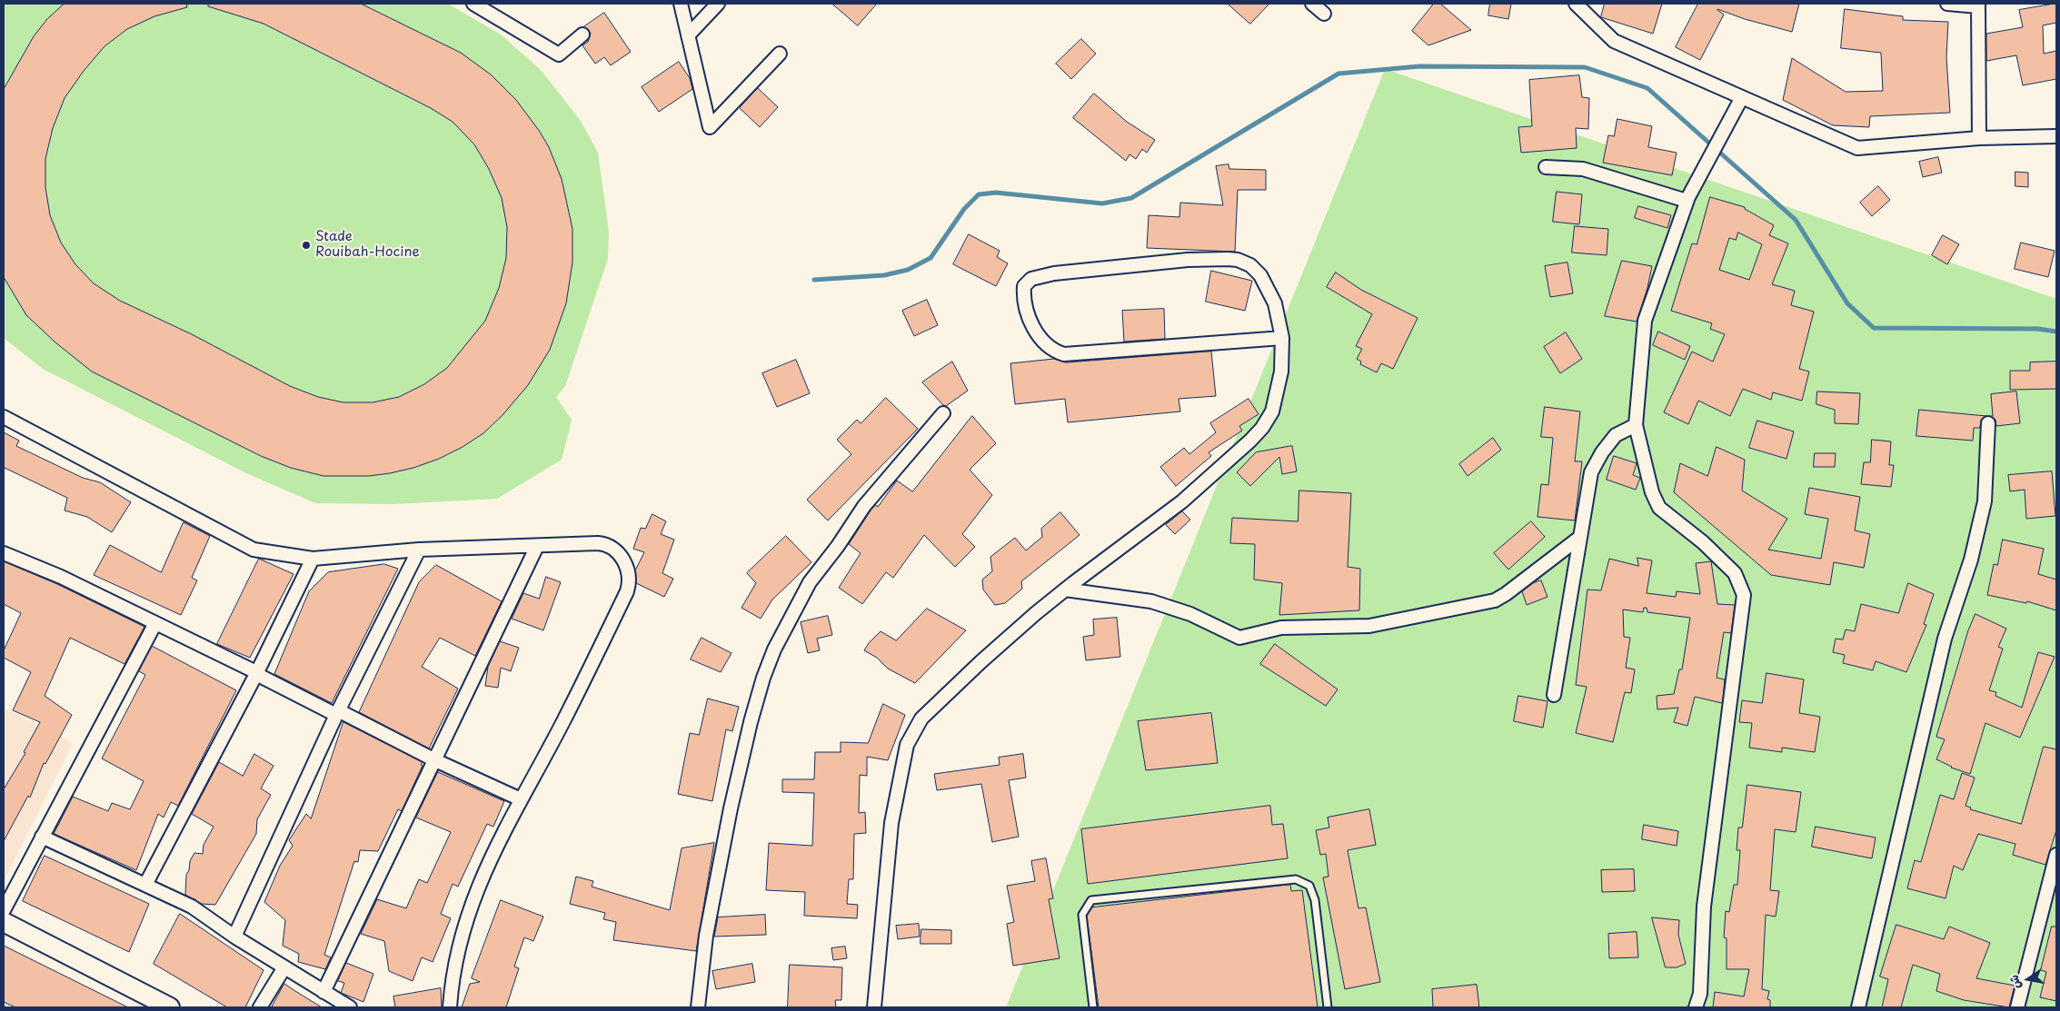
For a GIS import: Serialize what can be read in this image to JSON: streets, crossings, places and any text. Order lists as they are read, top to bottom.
{
  "places": ["Stade Rouibah-Hocine"],
  "north": "left"
}
